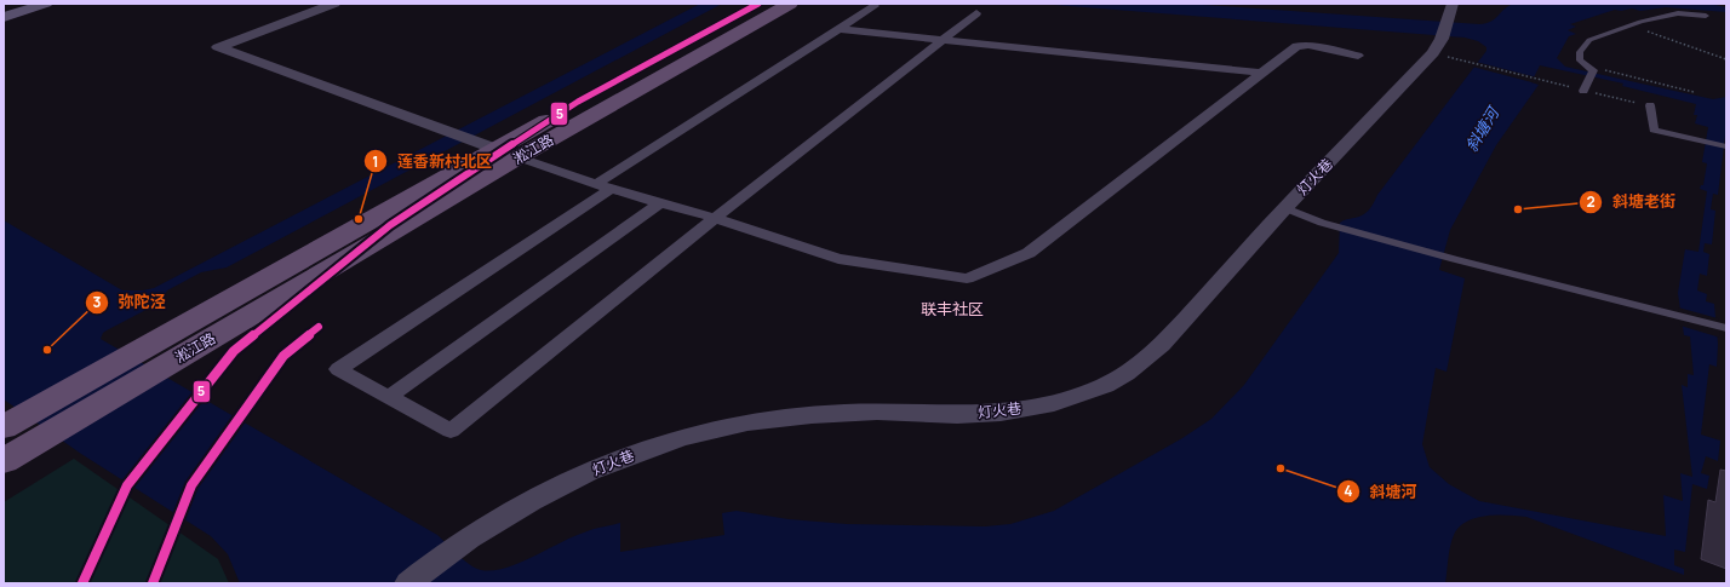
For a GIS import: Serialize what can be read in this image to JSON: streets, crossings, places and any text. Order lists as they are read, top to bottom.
{
  "streets": {
    "main road": ["淞江路"],
    "street": ["灯火巷"]
  },
  "districts": ["联丰社区"],
  "water": ["斜塘河"],
  "places": [
    "斜塘老街",
    "莲香新村北区",
    "弥陀泾",
    "斜塘河"
  ],
  "lines": ["transit line 5"]
}
